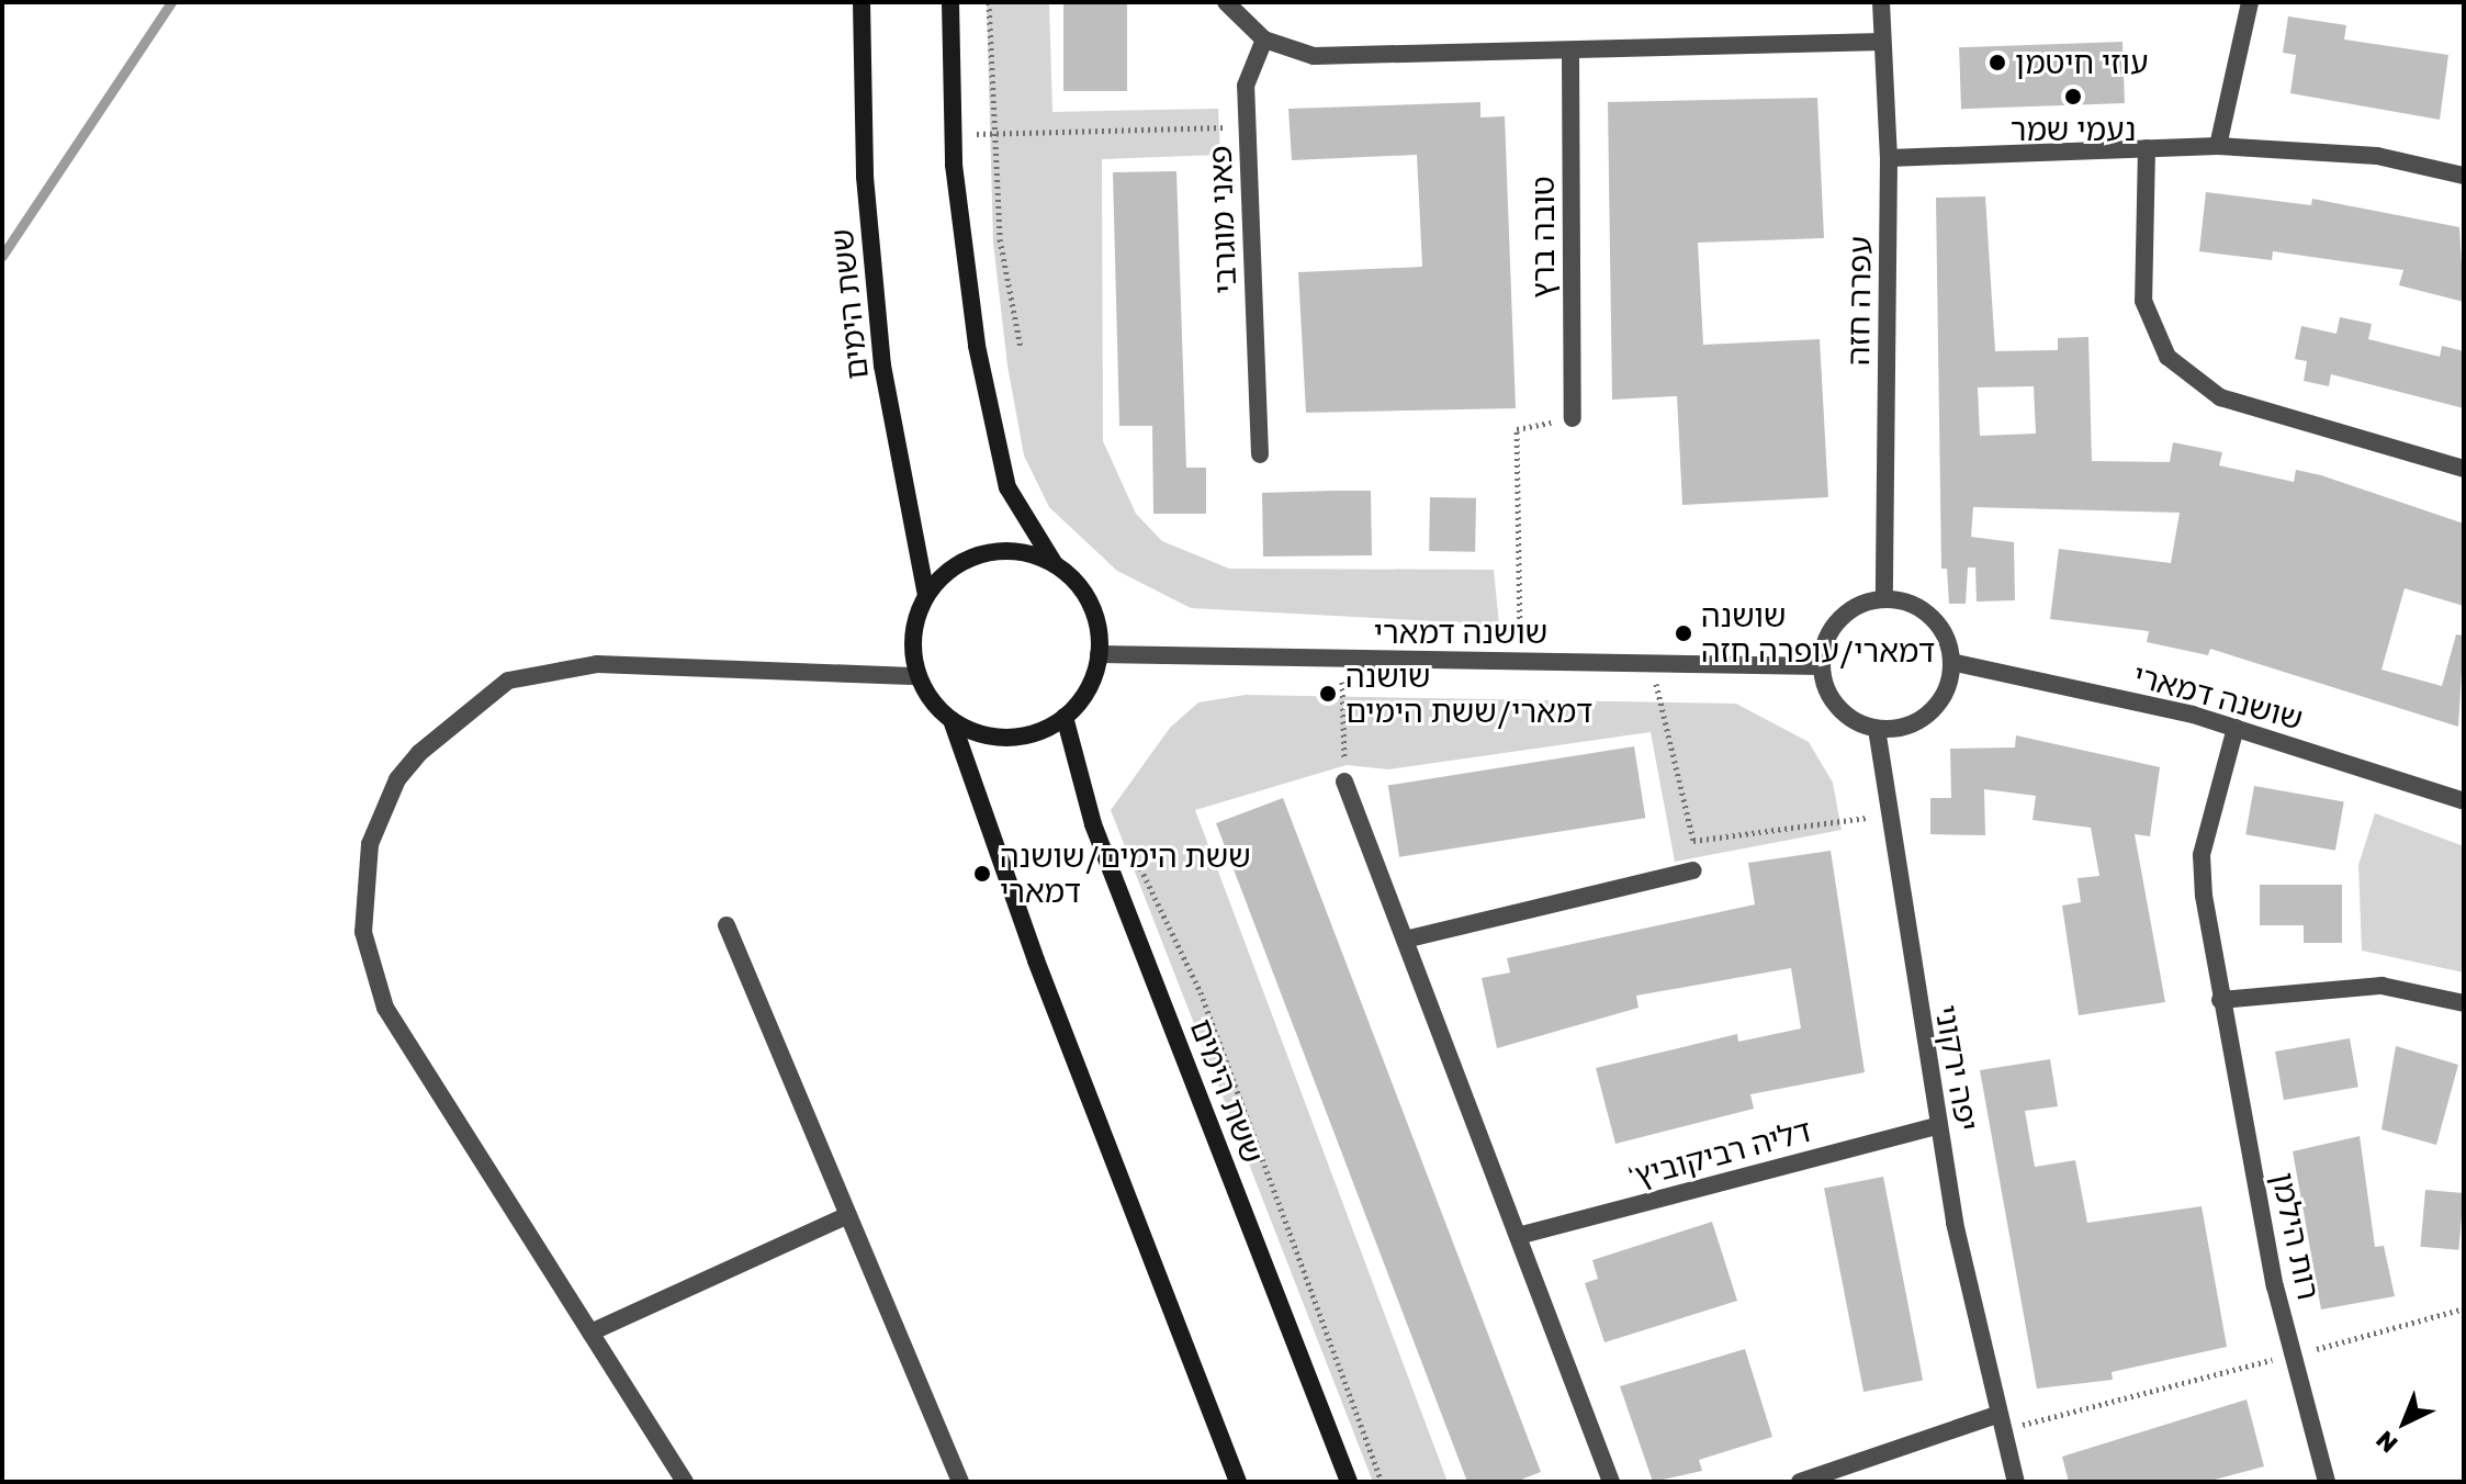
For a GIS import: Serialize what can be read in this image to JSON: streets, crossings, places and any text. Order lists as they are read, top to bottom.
{
  "streets": {
    "main road": ["ששת הימים"],
    "street": [
      "פאני מוגרבי",
      "טובה ברץ",
      "עפרה חזה",
      "שושנה דמארי",
      "יפה ירקוני",
      "'דליה רביקוביץ",
      "רות הילמן"
    ]
  },
  "crossings": [
    ["עפרה חזה", "שושנה דמארי"],
    ["עפרה חזה", "יפה ירקוני"],
    ["ששת הימים", "שושנה דמארי"],
    ["שושנה דמארי", "יפה ירקוני"],
    ["שושנה דמארי", "רות הילמן"],
    ["יפה ירקוני", "'דליה רביקוביץ"]
  ],
  "places": [
    "עוזי חיטמן",
    "נעמי שמר",
    "שושנה דמארי/עופרה חזה",
    "שושנה דמארי/ששת הימים",
    "ששת הימים/שושנה דמארי"
  ],
  "north": "bottom left"
}
